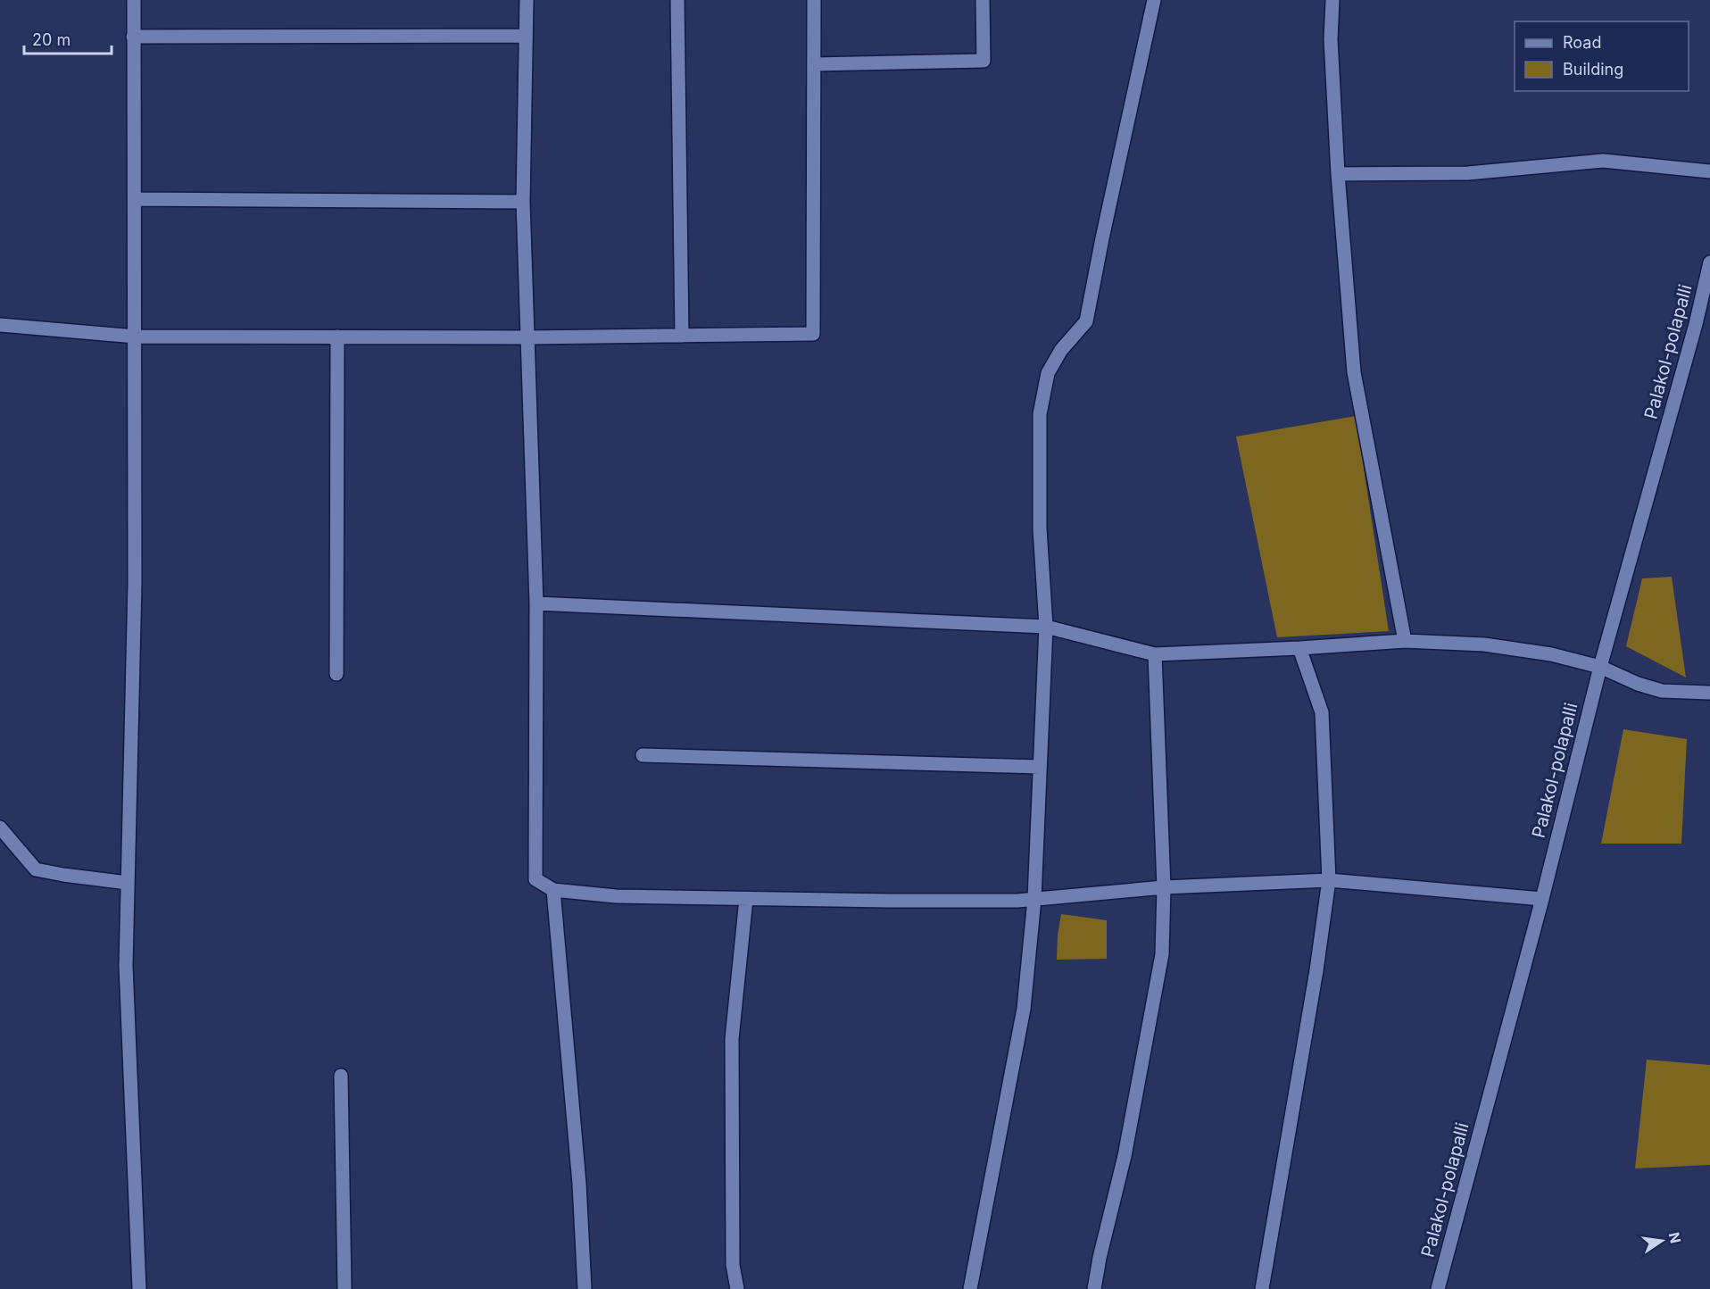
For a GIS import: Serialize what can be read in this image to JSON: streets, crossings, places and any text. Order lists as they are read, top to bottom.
{
  "streets": {
    "street": ["Palakol-polapalli"]
  },
  "legend": ["Road", "Building"],
  "scale_bar": "20 m",
  "north": "right"
}
